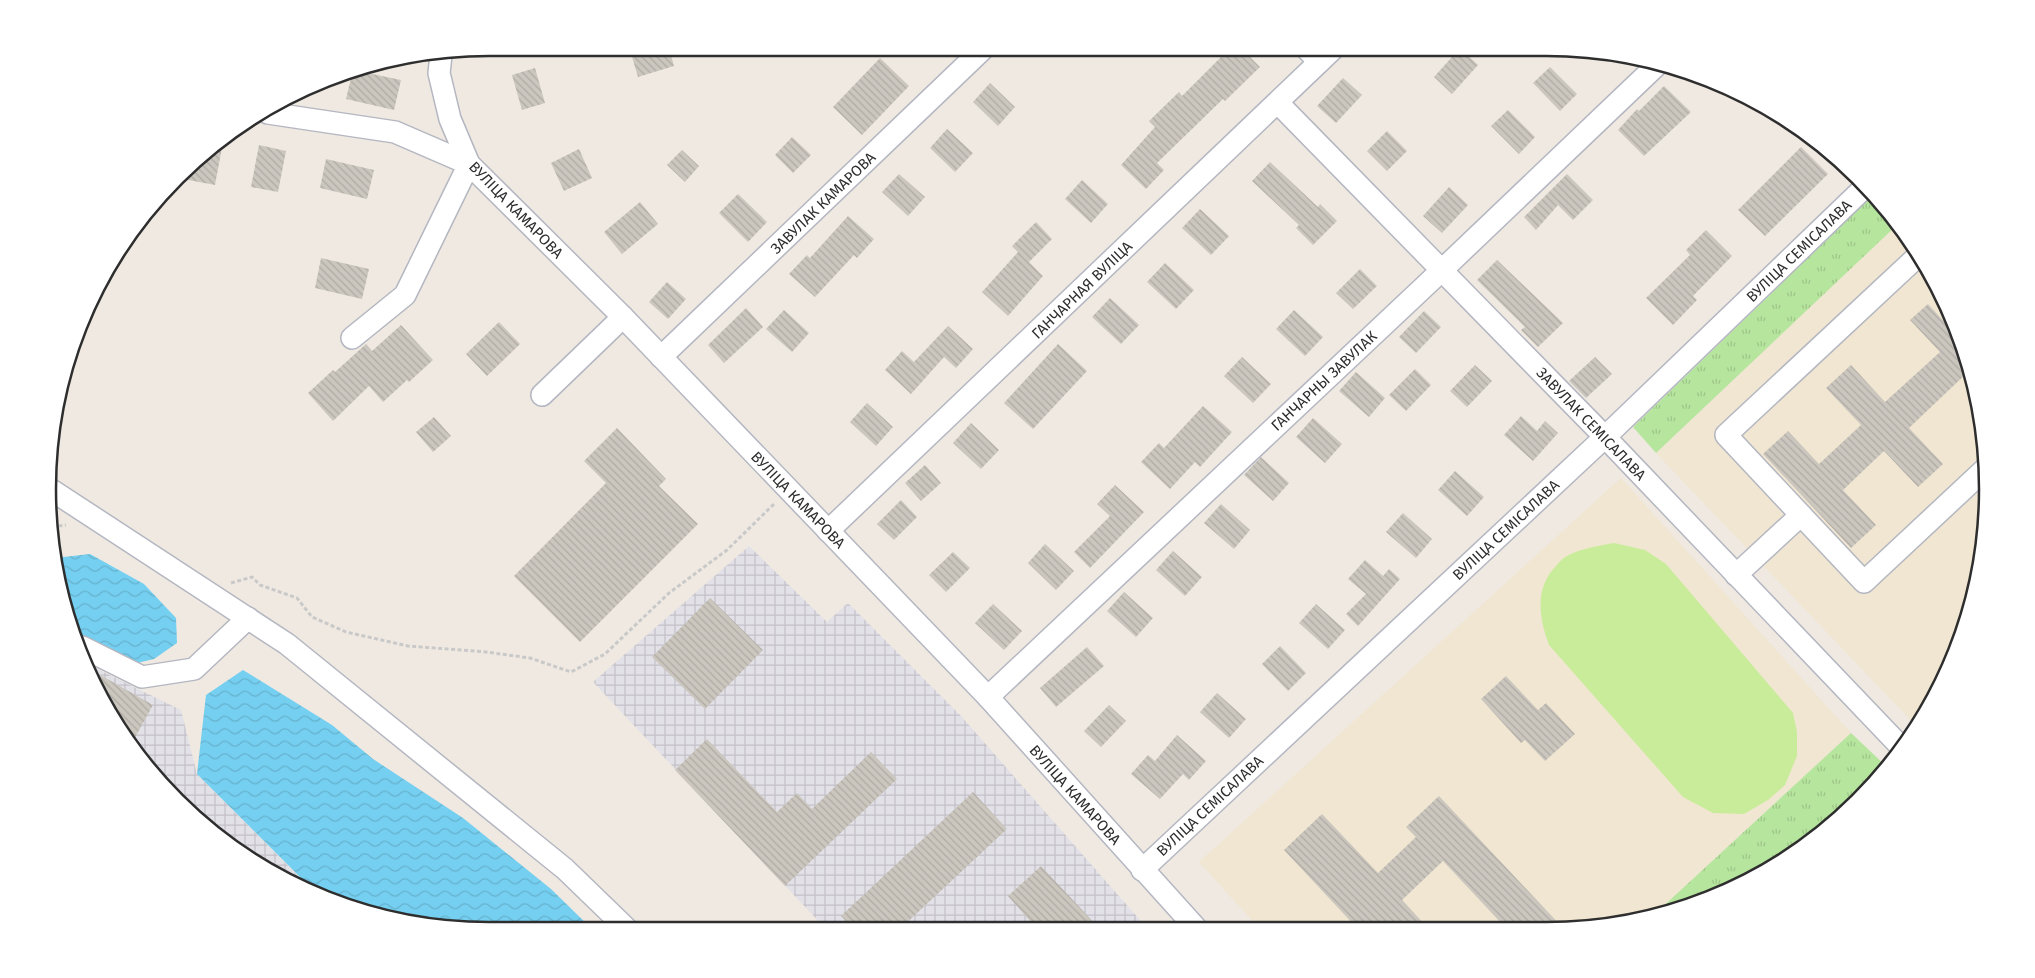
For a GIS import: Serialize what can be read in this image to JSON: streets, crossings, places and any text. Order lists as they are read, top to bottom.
{
  "streets": {
    "street": [
      "ЗАВУЛАК КАМАРОВА",
      "ВУЛІЦА КАМАРОВА",
      "ВУЛІЦА СЕМІСАЛАВА",
      "ГАНЧАРНАЯ ВУЛІЦА",
      "ГАНЧАРНЫ ЗАВУЛАК",
      "ЗАВУЛАК СЕМІСАЛАВА"
    ]
  },
  "crossings": [
    ["ЗАВУЛАК КАМАРОВА", "ВУЛІЦА КАМАРОВА"],
    ["ВУЛІЦА КАМАРОВА", "ВУЛІЦА СЕМІСАЛАВА"],
    ["ВУЛІЦА КАМАРОВА", "ГАНЧАРНАЯ ВУЛІЦА"],
    ["ВУЛІЦА КАМАРОВА", "ГАНЧАРНЫ ЗАВУЛАК"],
    ["ВУЛІЦА СЕМІСАЛАВА", "ЗАВУЛАК СЕМІСАЛАВА"],
    ["ГАНЧАРНАЯ ВУЛІЦА", "ЗАВУЛАК СЕМІСАЛАВА"],
    ["ГАНЧАРНЫ ЗАВУЛАК", "ЗАВУЛАК СЕМІСАЛАВА"]
  ]
}
